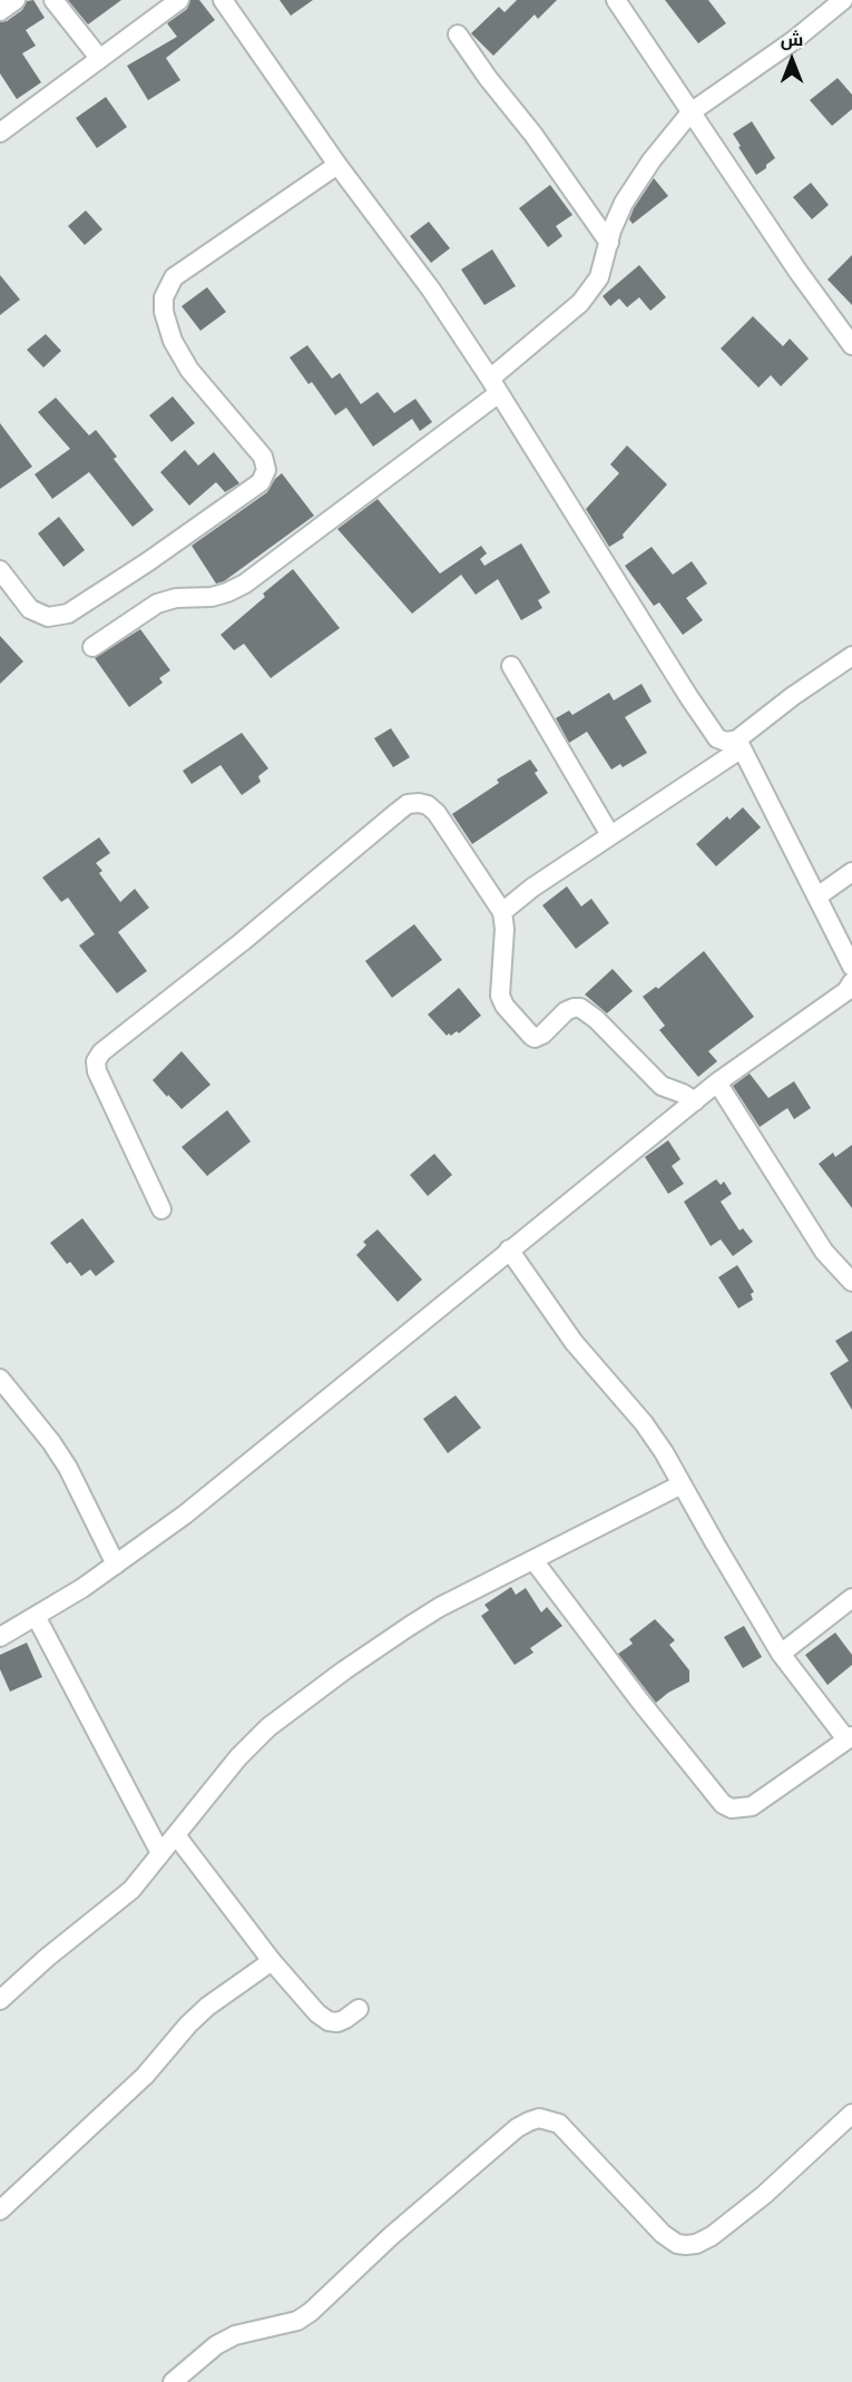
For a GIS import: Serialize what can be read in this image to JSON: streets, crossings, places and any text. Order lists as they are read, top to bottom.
{
  "north": "top"
}
